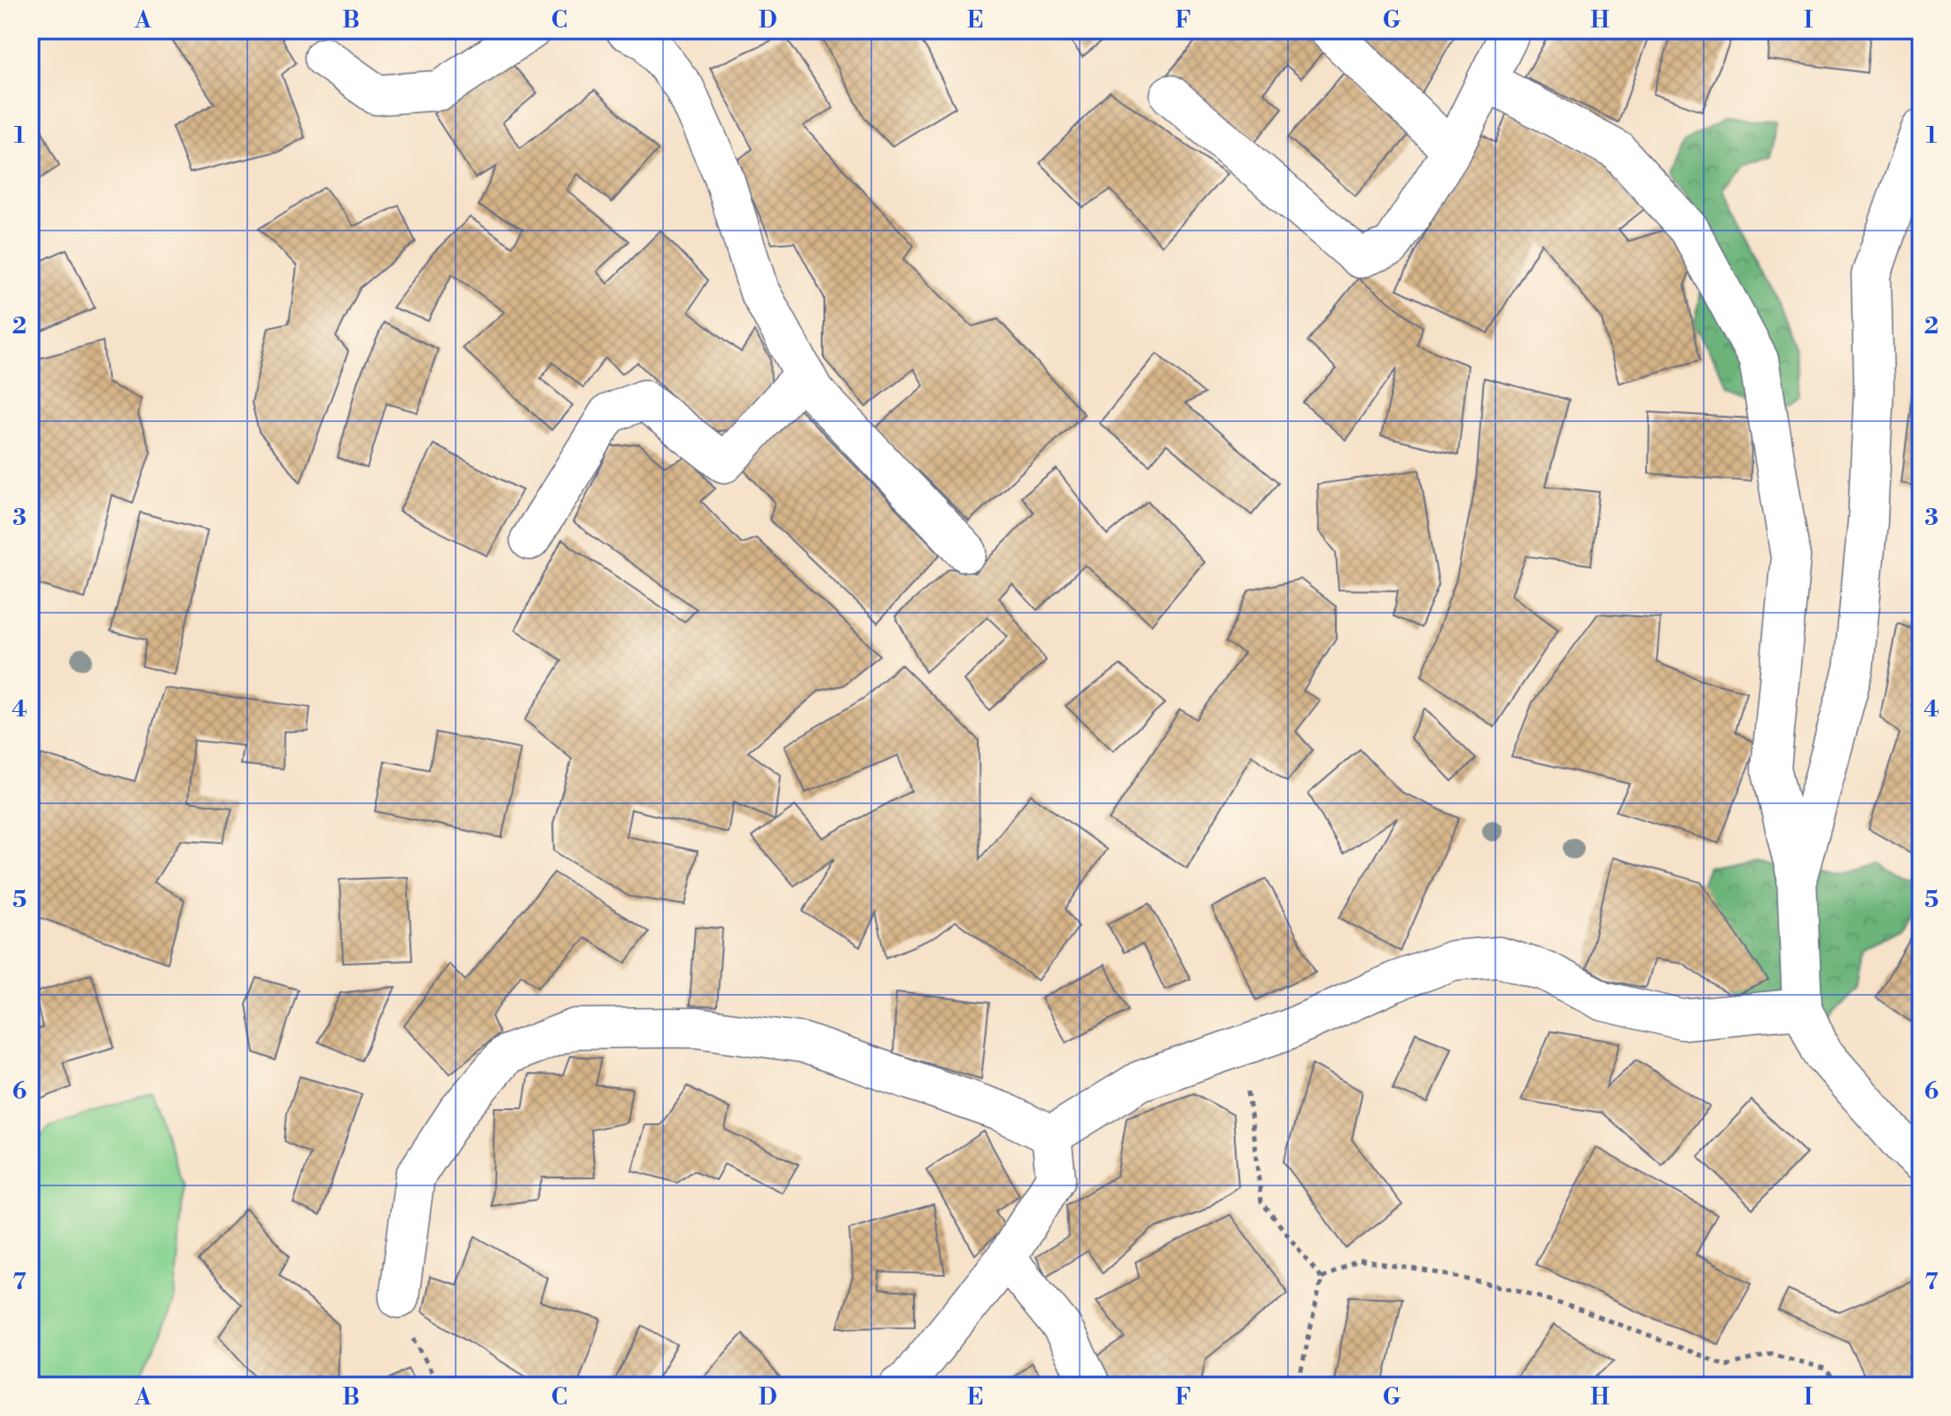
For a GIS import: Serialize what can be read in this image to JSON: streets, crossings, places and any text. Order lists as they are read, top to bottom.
{
  "grid": {
    "columns": [
      "A",
      "B",
      "C",
      "D",
      "E",
      "F",
      "G",
      "H",
      "I"
    ],
    "rows": [
      "1",
      "2",
      "3",
      "4",
      "5",
      "6",
      "7"
    ]
  }
}
